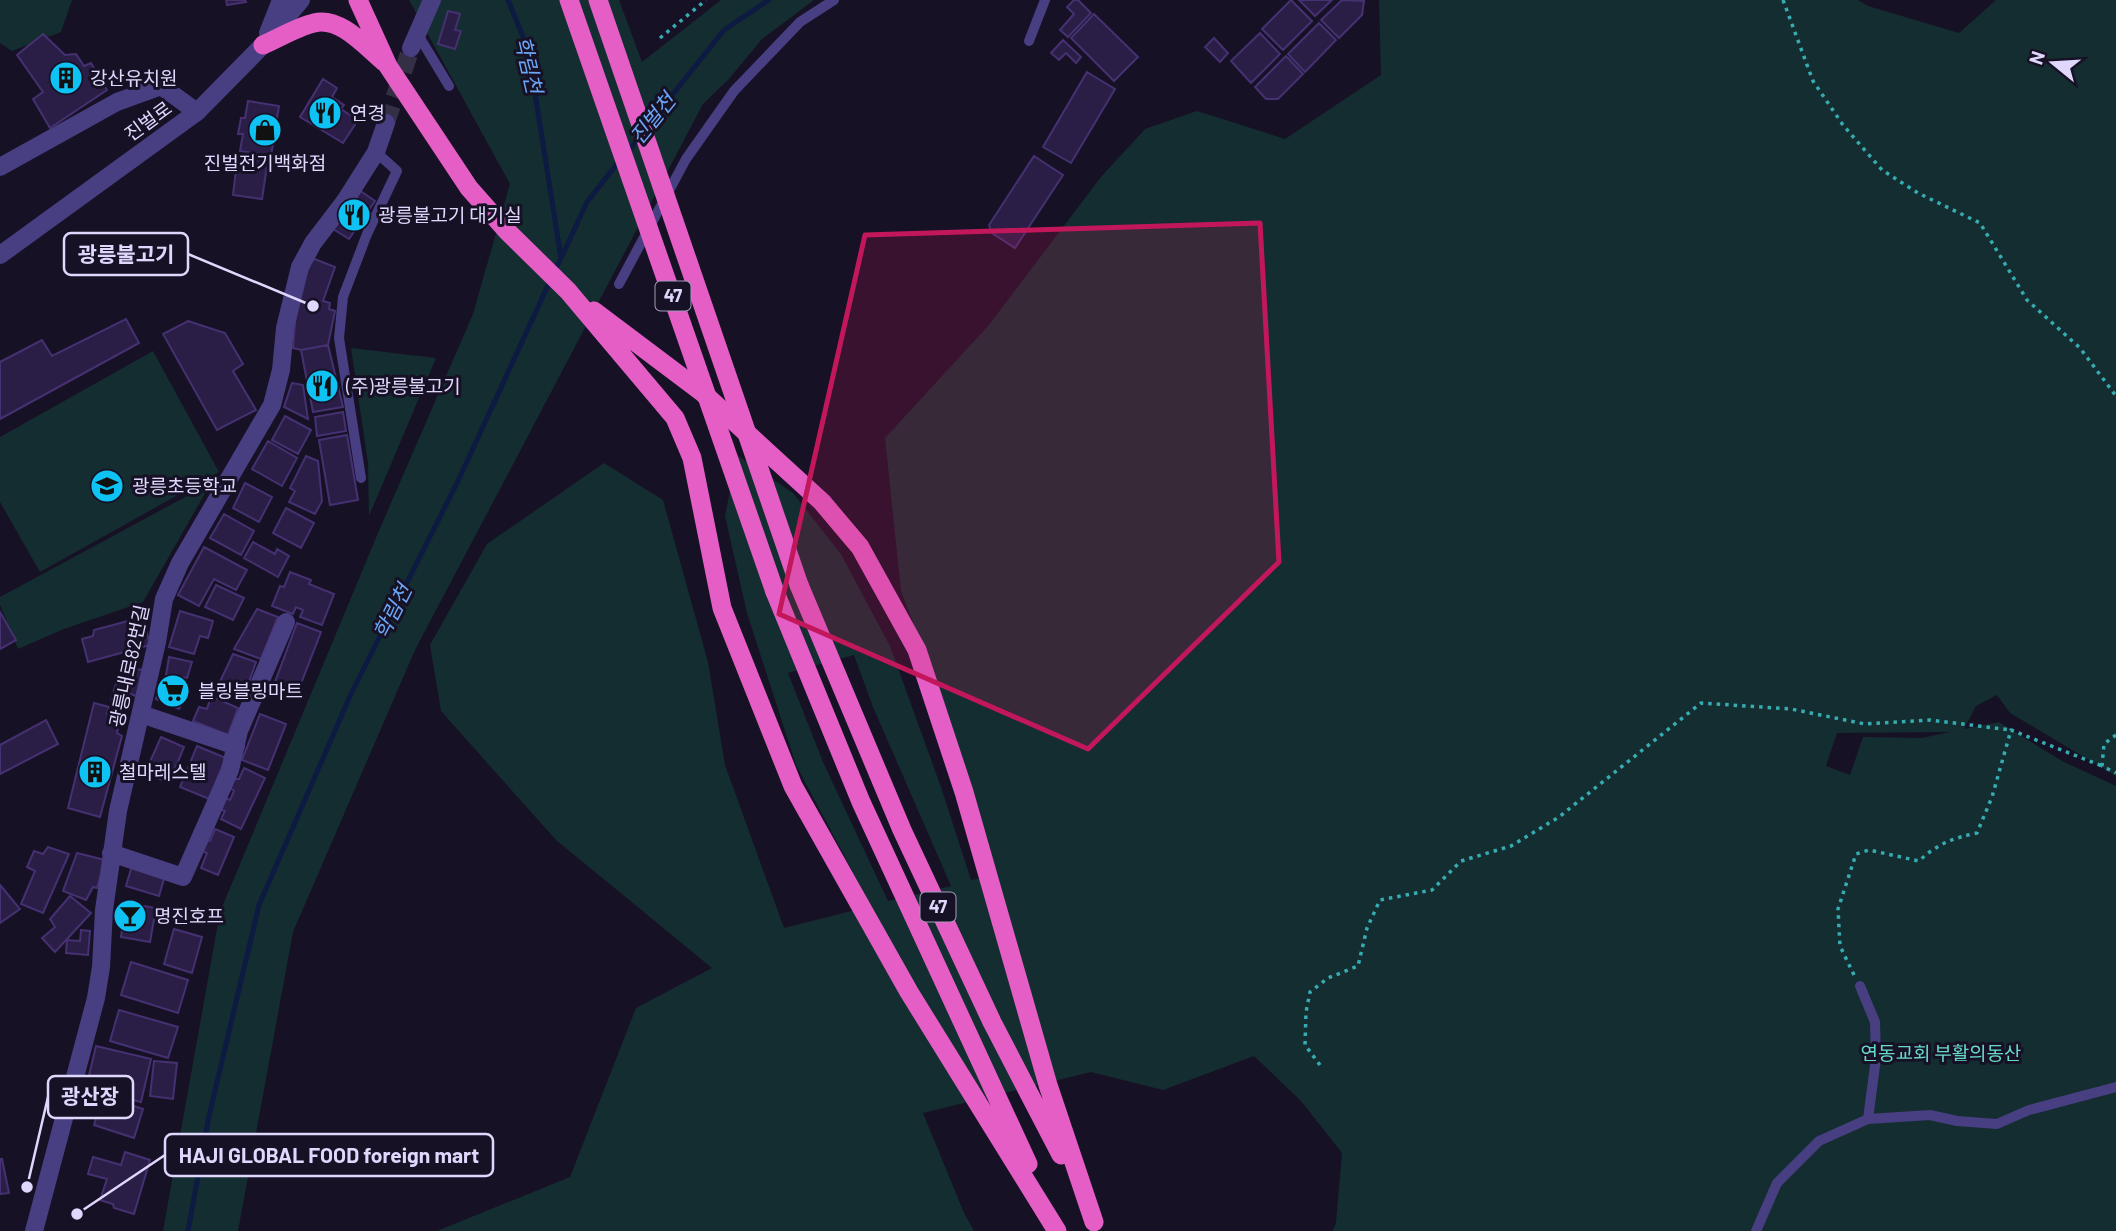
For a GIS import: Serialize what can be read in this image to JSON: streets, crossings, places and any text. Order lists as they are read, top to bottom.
{
  "streets": {
    "highway": ["47"],
    "street": ["진벌로", "광릉내로82번길"]
  },
  "water": ["학림천", "진벌천"],
  "parks": ["연동교회 부활의동산"],
  "places": {
    "building": ["강산유치원", "철마레스텔"],
    "restaurant": ["연경", "광릉불고기 대기실", "(주)광릉불고기"],
    "shop": ["진벌전기백화점"],
    "other": ["광릉불고기", "광산장", "HAJI GLOBAL FOOD foreign mart"],
    "school or university": ["광릉초등학교"],
    "supermarket": ["블링블링마트"],
    "bar": ["명진호프"]
  },
  "north": "left"
}
